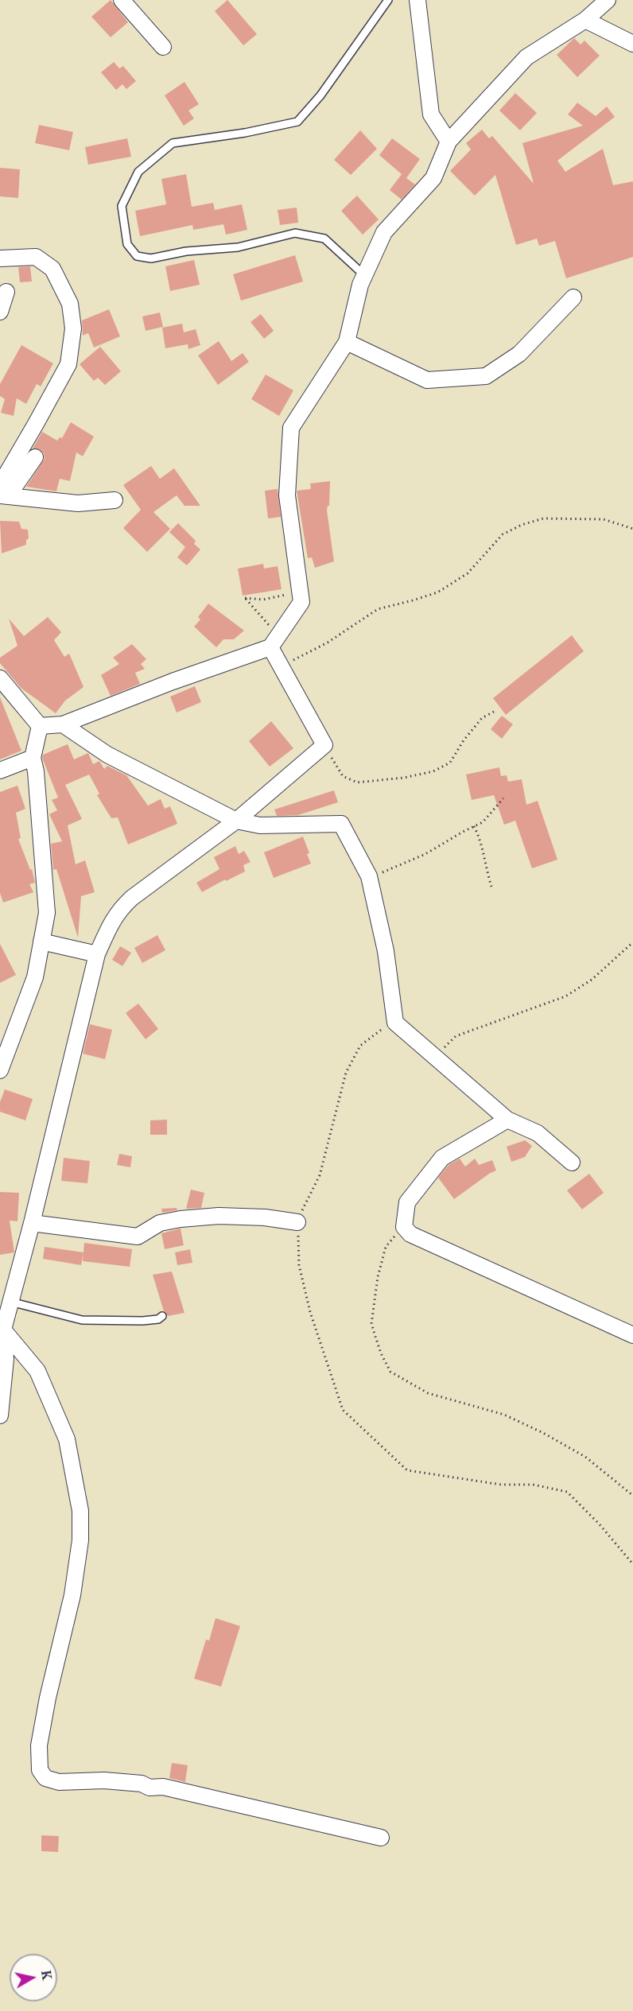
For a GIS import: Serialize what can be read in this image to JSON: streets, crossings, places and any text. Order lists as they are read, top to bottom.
{
  "north": "right"
}
